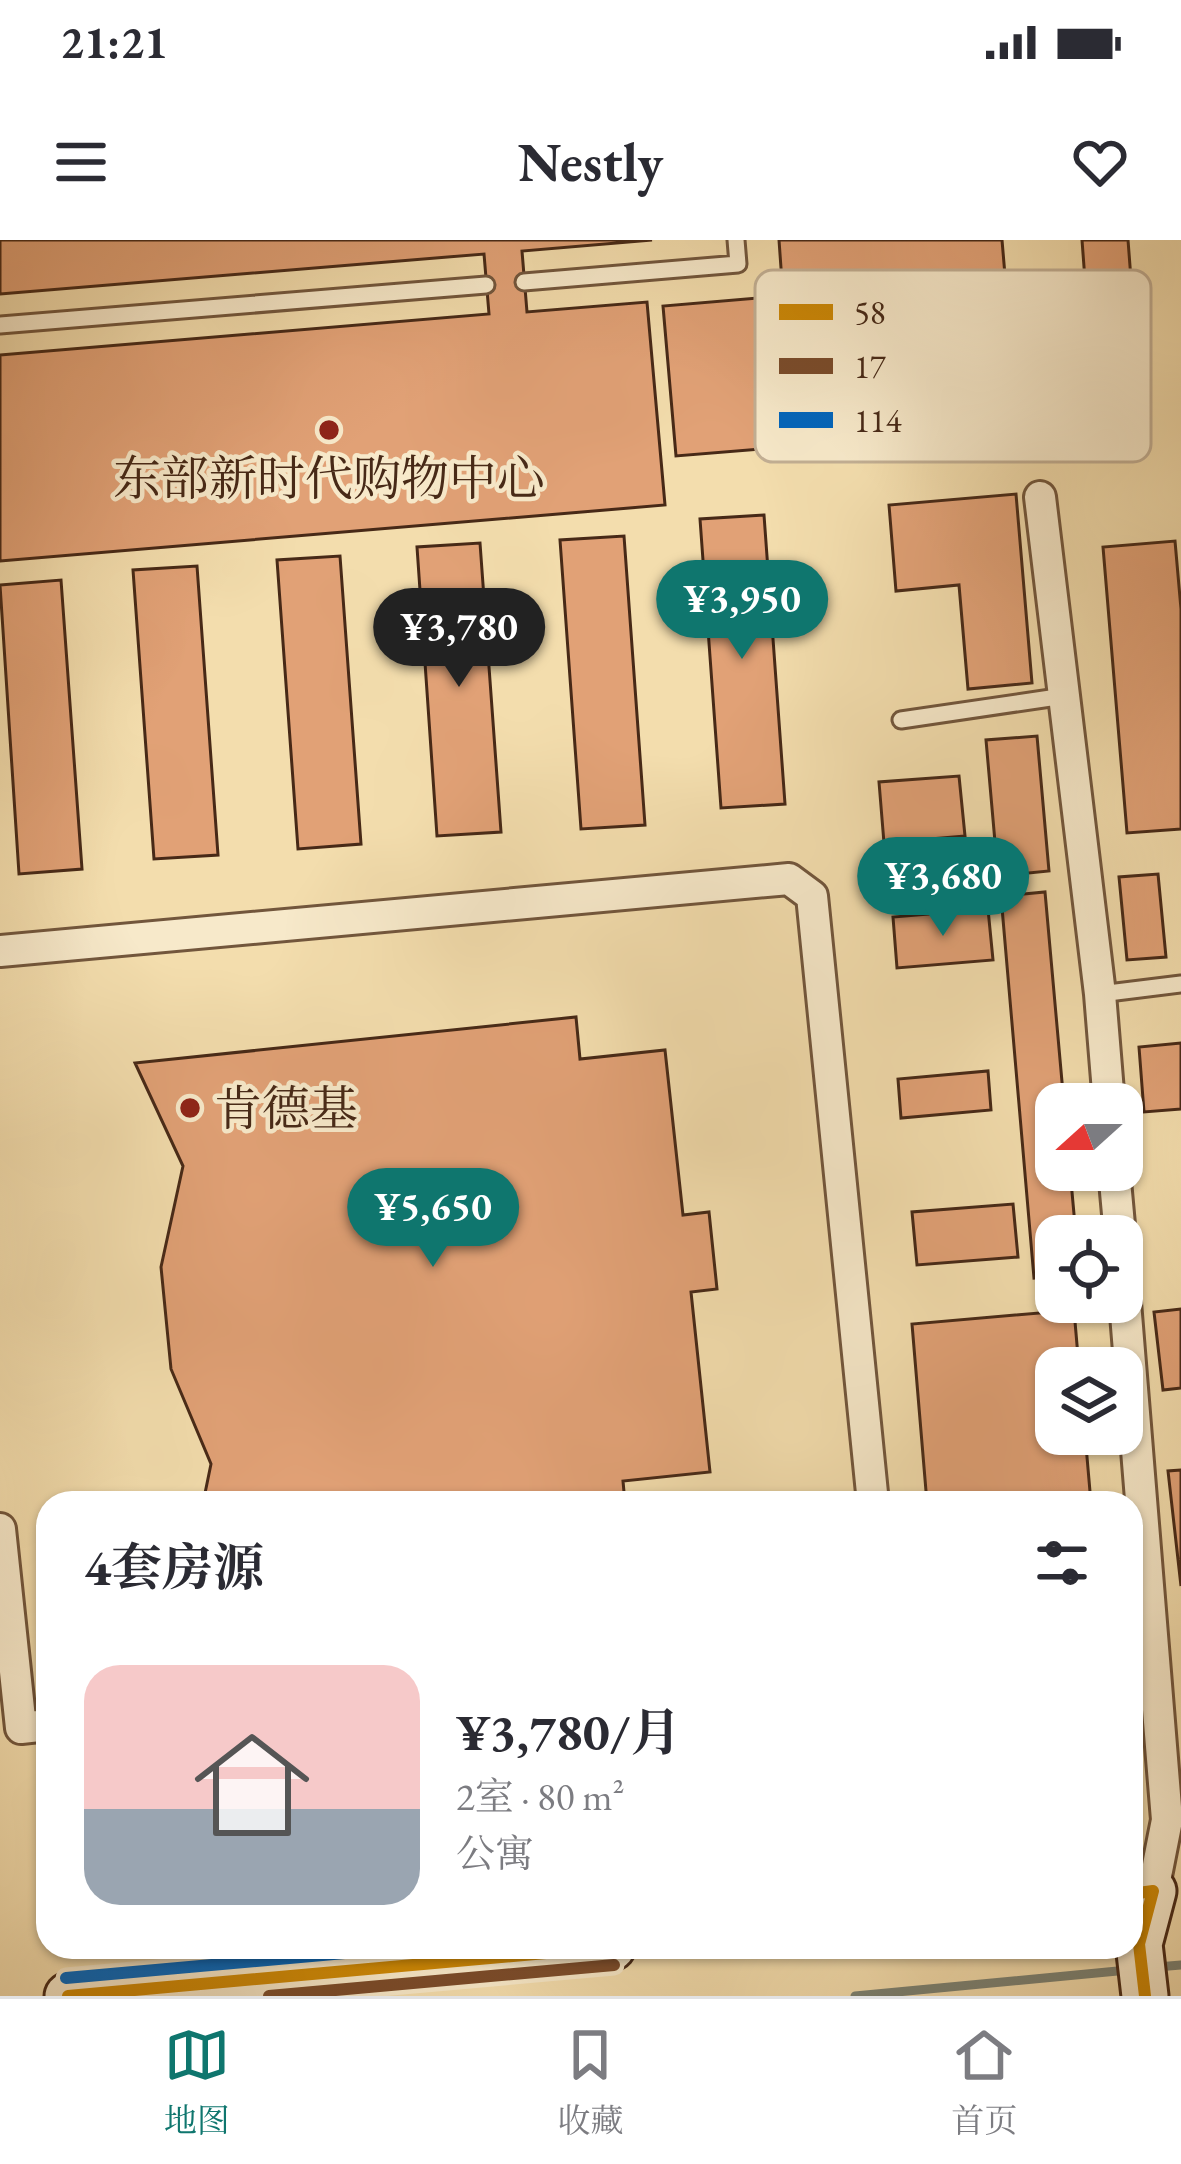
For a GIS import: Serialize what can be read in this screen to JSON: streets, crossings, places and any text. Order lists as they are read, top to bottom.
{
  "places": ["东部新时代购物中心", "肯德基"],
  "lines": ["transit line 58", "transit line 114", "transit line 17"],
  "legend": ["58", "17", "114"],
  "north": "left",
  "page": {
    "status": "21:21",
    "header": "Nestly",
    "price": [
      "¥3,950",
      "¥3,780",
      "¥3,680",
      "¥5,650"
    ],
    "heading": "4套房源",
    "list": [
      {
        "name": "¥3,780/月",
        "note": "2室 · 80 m² · 公寓"
      }
    ],
    "tabs": ["地图", "收藏", "首页"]
  }
}
